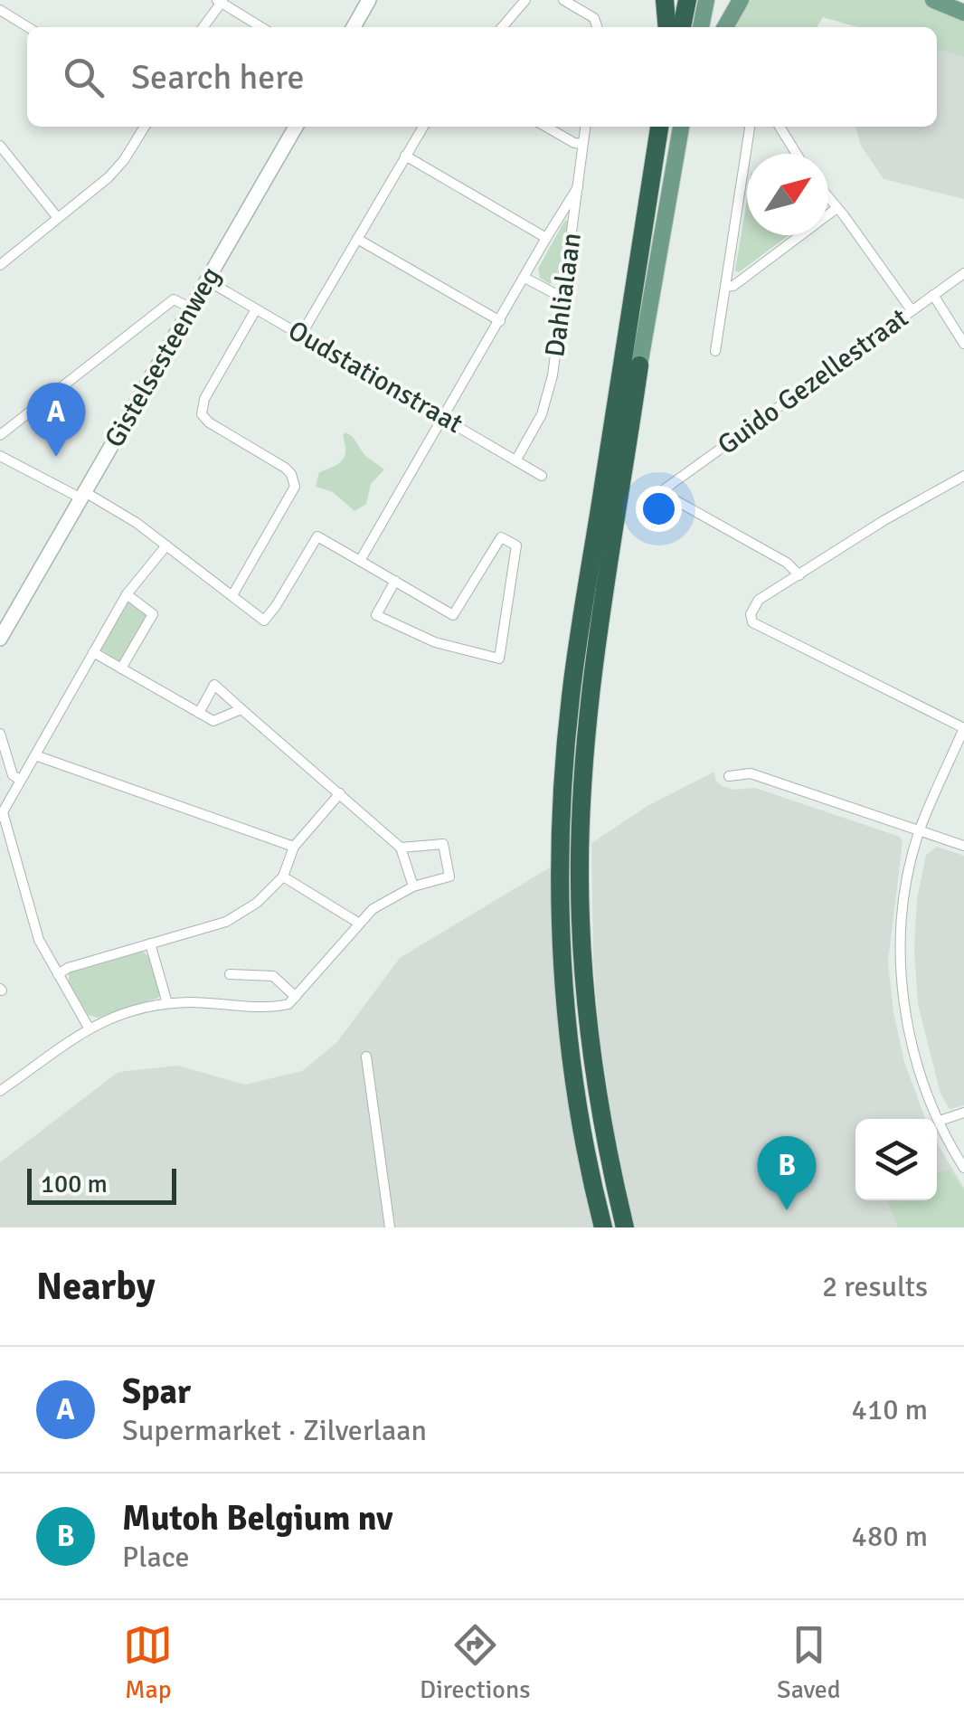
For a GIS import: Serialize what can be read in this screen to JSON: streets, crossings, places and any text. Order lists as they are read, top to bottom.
{
  "streets": {
    "main road": ["Gistelsesteenweg"],
    "street": ["Dahlialaan", "Oudstationstraat", "Guido Gezellestraat"]
  },
  "crossings": [
    ["Dahlialaan", "Oudstationstraat"],
    ["Gistelsesteenweg", "Oudstationstraat"]
  ],
  "scale_bar": "100 m",
  "north": "top right",
  "page": {
    "search": "Search here",
    "pins": ["A", "B"],
    "scale": "100 m",
    "heading": ["Nearby", "2 results"],
    "list": [
      {
        "mark": "A",
        "name": "Spar",
        "note": "Supermarket · Zilverlaan",
        "value": "410 m"
      },
      {
        "mark": "B",
        "name": "Mutoh Belgium nv",
        "note": "Place",
        "value": "480 m"
      }
    ],
    "nav": ["Map", "Directions", "Saved"]
  }
}
